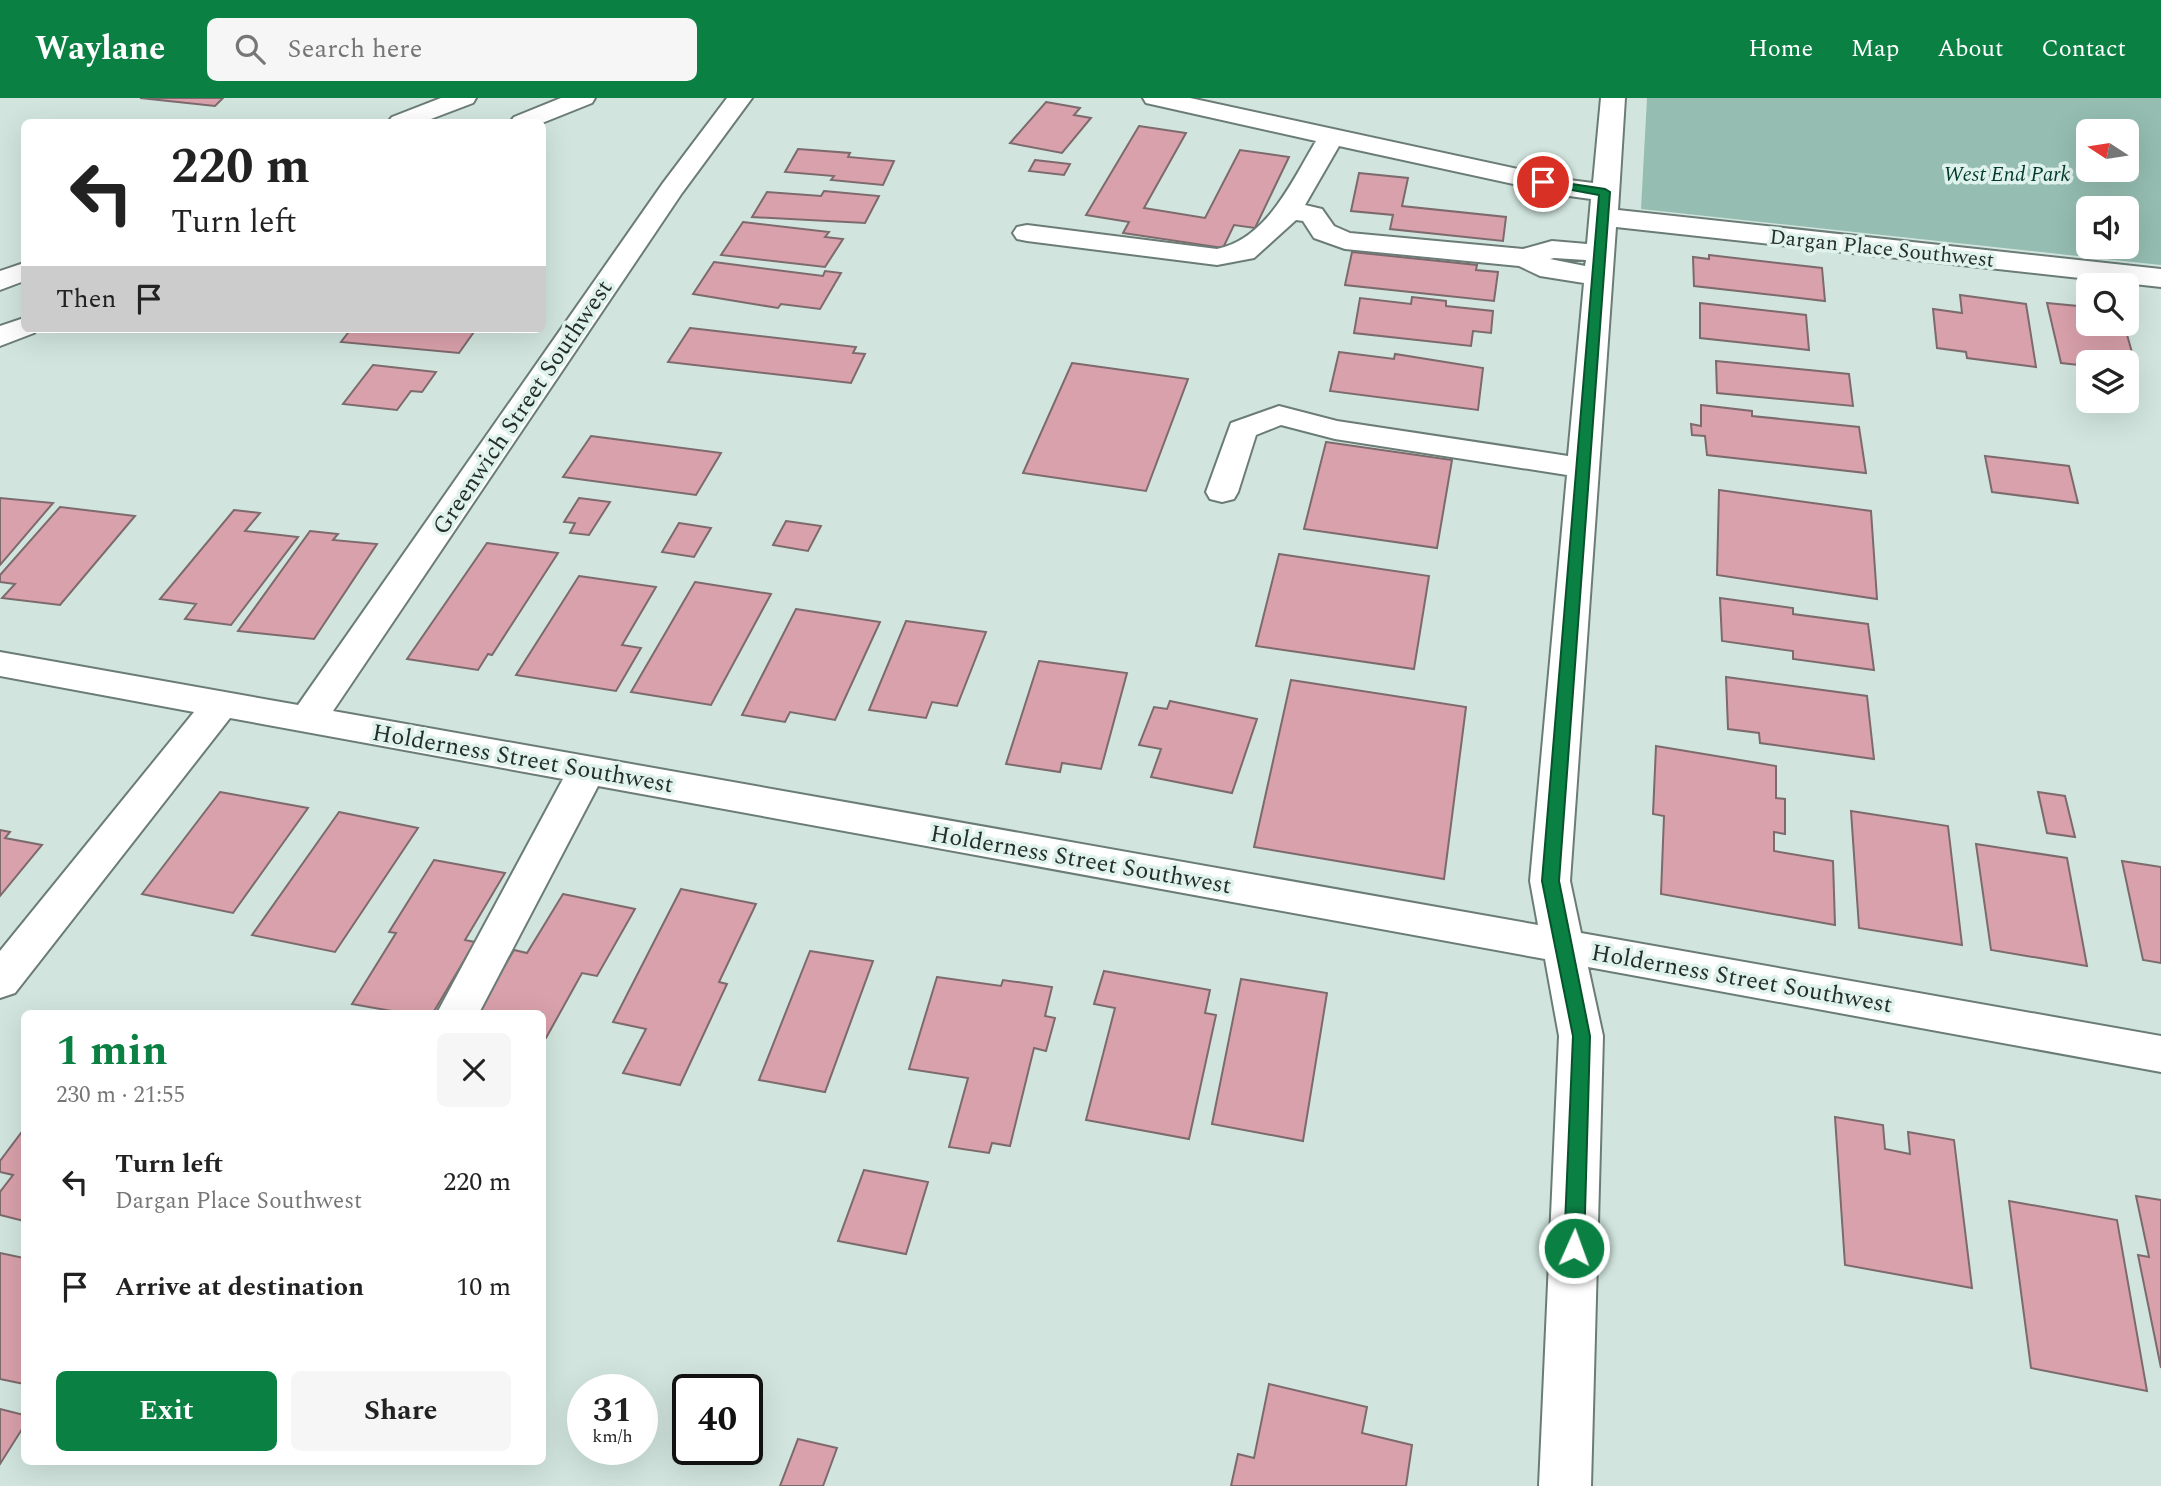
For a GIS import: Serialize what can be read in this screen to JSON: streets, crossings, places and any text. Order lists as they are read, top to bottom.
{
  "streets": {
    "main road": ["Dargan Place Southwest", "Greenwich Street Southwest", "Holderness Street Southwest"]
  },
  "crossings": [
    ["Greenwich Street Southwest", "Holderness Street Southwest"]
  ],
  "parks": ["West End Park"],
  "north": "left",
  "page": {
    "header": "Waylane",
    "search": "Search here",
    "nav": [
      "Home",
      "Map",
      "About",
      "Contact"
    ],
    "turn": ["220 m", "Turn left"],
    "then": "Then",
    "heading": ["1 min", "230 m · 21:55"],
    "list": [
      {
        "name": "Turn left",
        "note": "Dargan Place Southwest",
        "value": "220 m"
      },
      {
        "name": "Arrive at destination",
        "value": "10 m"
      }
    ],
    "buttons": ["Exit", "Share"],
    "speed": "31 km/h",
    "limit": "40"
  }
}
